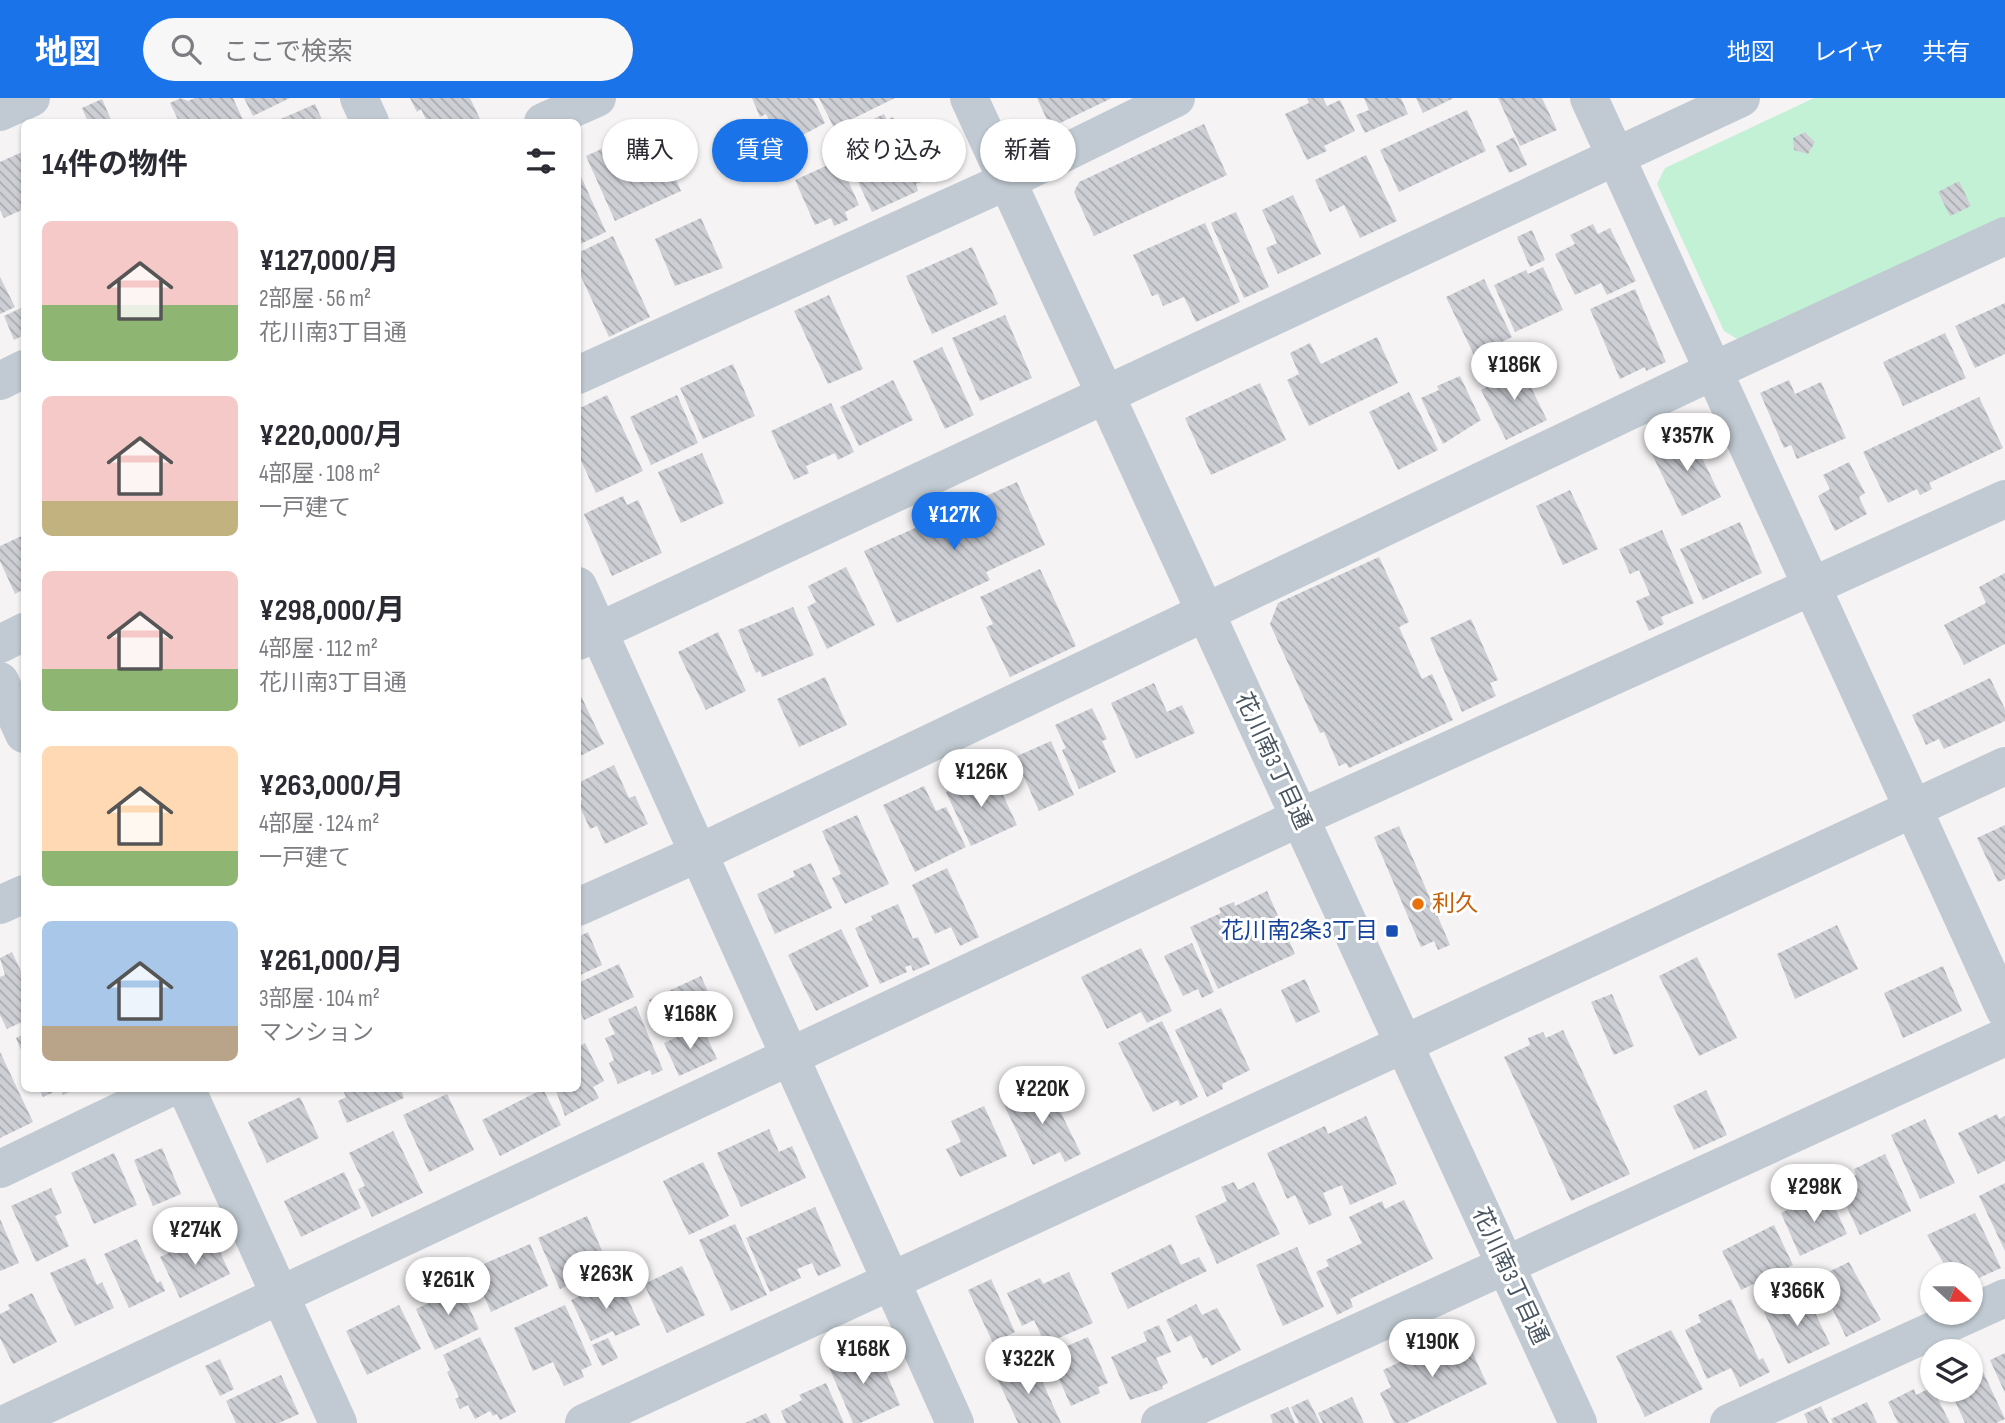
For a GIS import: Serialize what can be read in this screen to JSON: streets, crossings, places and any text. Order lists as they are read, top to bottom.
{
  "streets": {
    "street": ["花川南3丁目通"]
  },
  "places": {
    "other": ["利久"],
    "transit": ["花川南2条3丁目"]
  },
  "north": "right",
  "page": {
    "header": "地図",
    "search": "ここで検索",
    "nav": ["地図", "レイヤ", "共有"],
    "chip": [
      "購入",
      "賃貸",
      "絞り込み",
      "新着"
    ],
    "heading": "14件の物件",
    "list": [
      {
        "name": "¥127,000/月",
        "note": "2部屋 · 56 m² · 花川南3丁目通"
      },
      {
        "name": "¥220,000/月",
        "note": "4部屋 · 108 m² · 一戸建て"
      },
      {
        "name": "¥298,000/月",
        "note": "4部屋 · 112 m² · 花川南3丁目通"
      },
      {
        "name": "¥263,000/月",
        "note": "4部屋 · 124 m² · 一戸建て"
      },
      {
        "name": "¥261,000/月",
        "note": "3部屋 · 104 m² · マンション"
      }
    ],
    "price": [
      "¥186K",
      "¥357K",
      "¥127K",
      "¥126K",
      "¥168K",
      "¥220K",
      "¥298K",
      "¥274K",
      "¥263K",
      "¥261K",
      "¥366K",
      "¥190K",
      "¥168K",
      "¥322K"
    ]
  }
}
